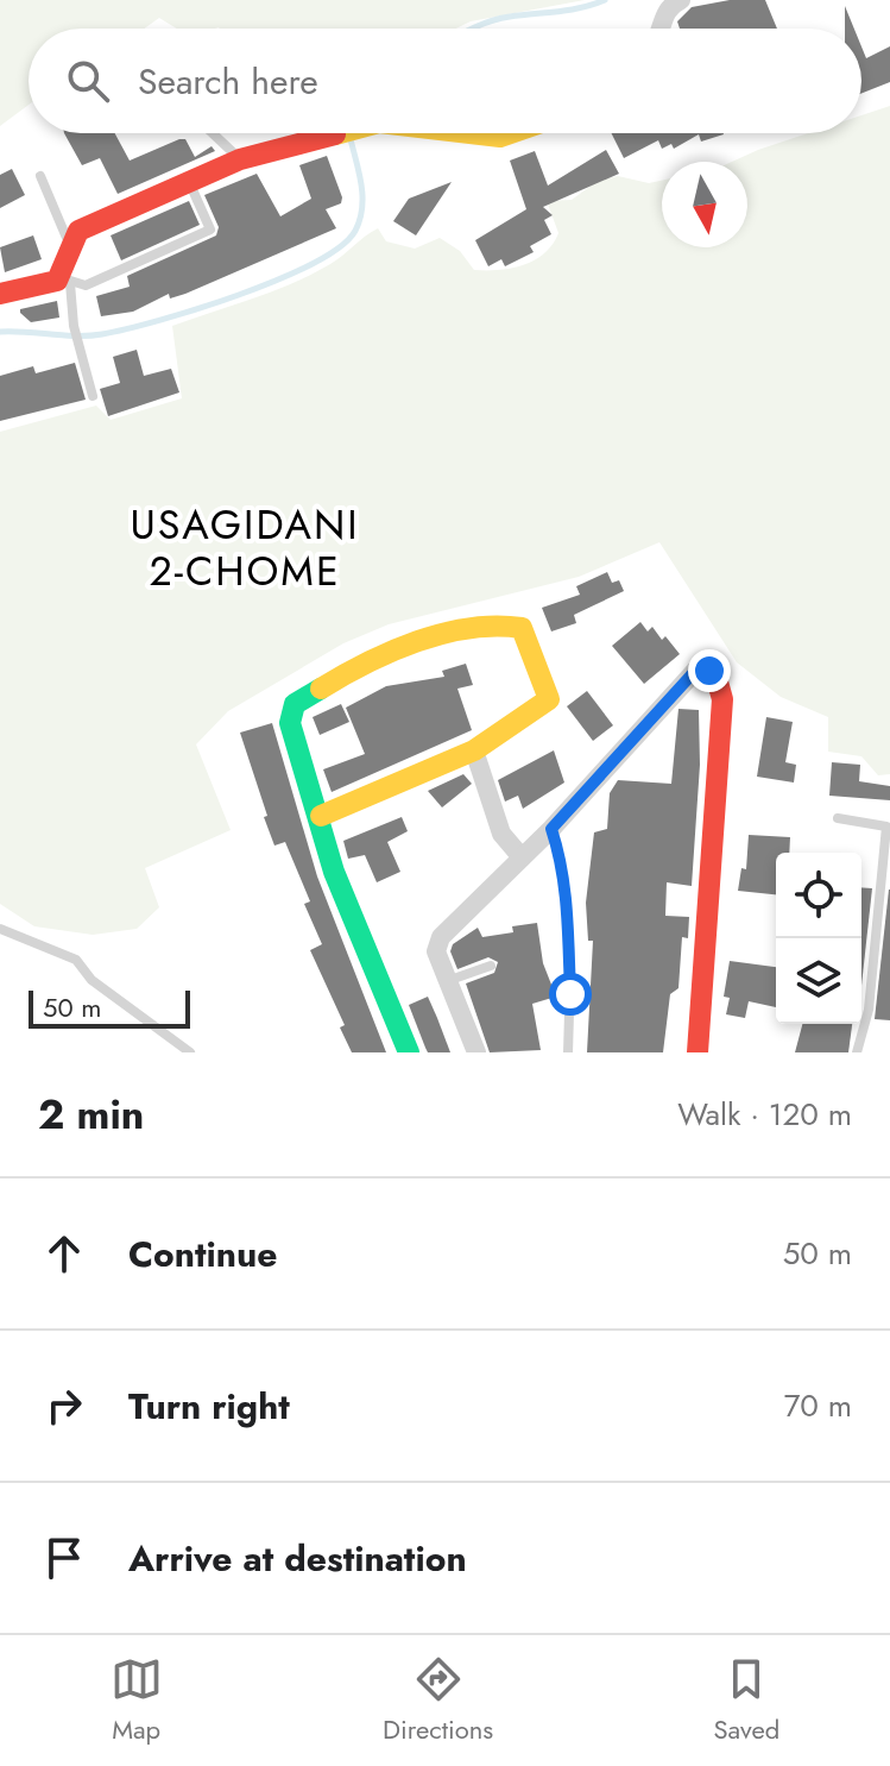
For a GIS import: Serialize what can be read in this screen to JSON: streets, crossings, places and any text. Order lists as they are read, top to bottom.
{
  "districts": ["USAGIDANI 2-CHOME"],
  "scale_bar": "50 m",
  "north": "bottom",
  "page": {
    "search": "Search here",
    "scale": "50 m",
    "heading": ["2 min", "Walk · 120 m"],
    "list": [
      ["Continue", "50 m"],
      ["Turn right", "70 m"],
      "Arrive at destination"
    ],
    "nav": ["Map", "Directions", "Saved"]
  }
}
